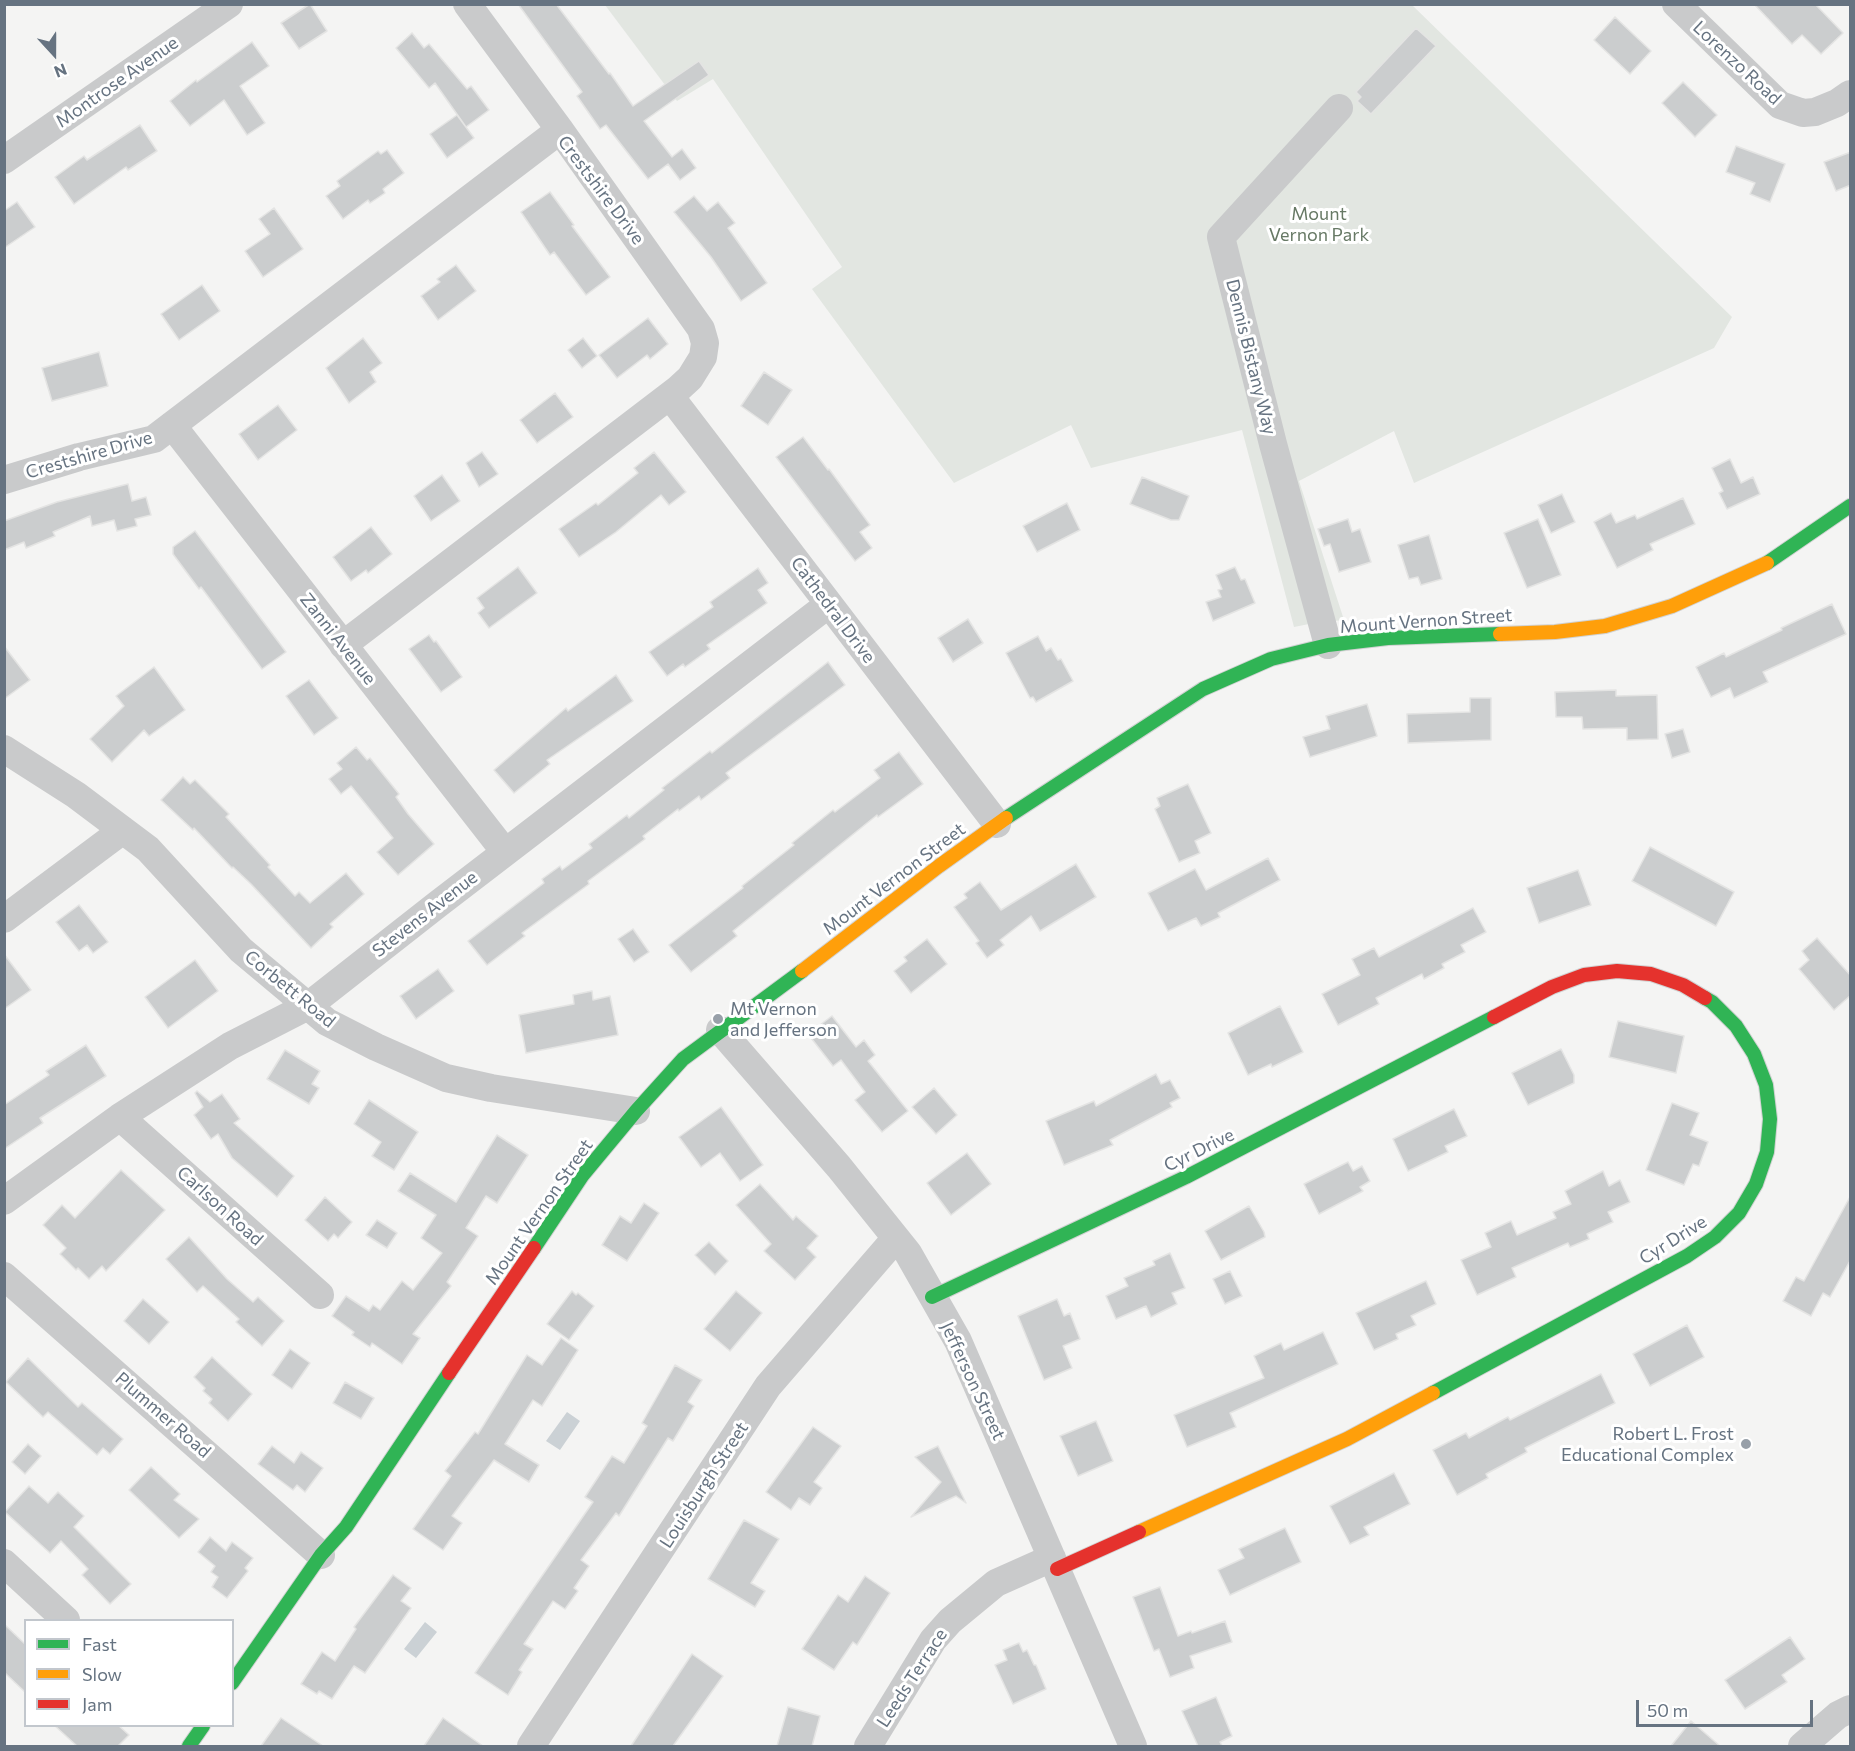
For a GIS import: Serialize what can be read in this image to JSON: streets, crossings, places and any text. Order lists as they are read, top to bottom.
{
  "streets": {
    "main road": ["Mount Vernon Street", "Cyr Drive"],
    "street": [
      "Lorenzo Road",
      "Montrose Avenue",
      "Crestshire Drive",
      "Dennis Bistany Way",
      "Cathedral Drive",
      "Zanni Avenue",
      "Stevens Avenue",
      "Corbett Road",
      "Carlson Road",
      "Jefferson Street",
      "Plummer Road",
      "Louisburgh Street",
      "Leeds Terrace"
    ]
  },
  "crossings": [
    ["Crestshire Drive", "Cathedral Drive"],
    ["Crestshire Drive", "Zanni Avenue"],
    ["Dennis Bistany Way", "Mount Vernon Street"],
    ["Cathedral Drive", "Mount Vernon Street"],
    ["Cathedral Drive", "Stevens Avenue"],
    ["Mount Vernon Street", "Corbett Road"],
    ["Mount Vernon Street", "Jefferson Street"],
    ["Mount Vernon Street", "Plummer Road"],
    ["Zanni Avenue", "Stevens Avenue"],
    ["Stevens Avenue", "Corbett Road"],
    ["Stevens Avenue", "Carlson Road"],
    ["Cyr Drive", "Jefferson Street"],
    ["Cyr Drive", "Leeds Terrace"],
    ["Jefferson Street", "Louisburgh Street"],
    ["Jefferson Street", "Leeds Terrace"]
  ],
  "parks": ["Mount Vernon Park"],
  "places": ["Mt Vernon and Jefferson", "Robert L. Frost Educational Complex"],
  "legend": ["Fast", "Slow", "Jam"],
  "scale_bar": "50 m",
  "north": "bottom"
}
